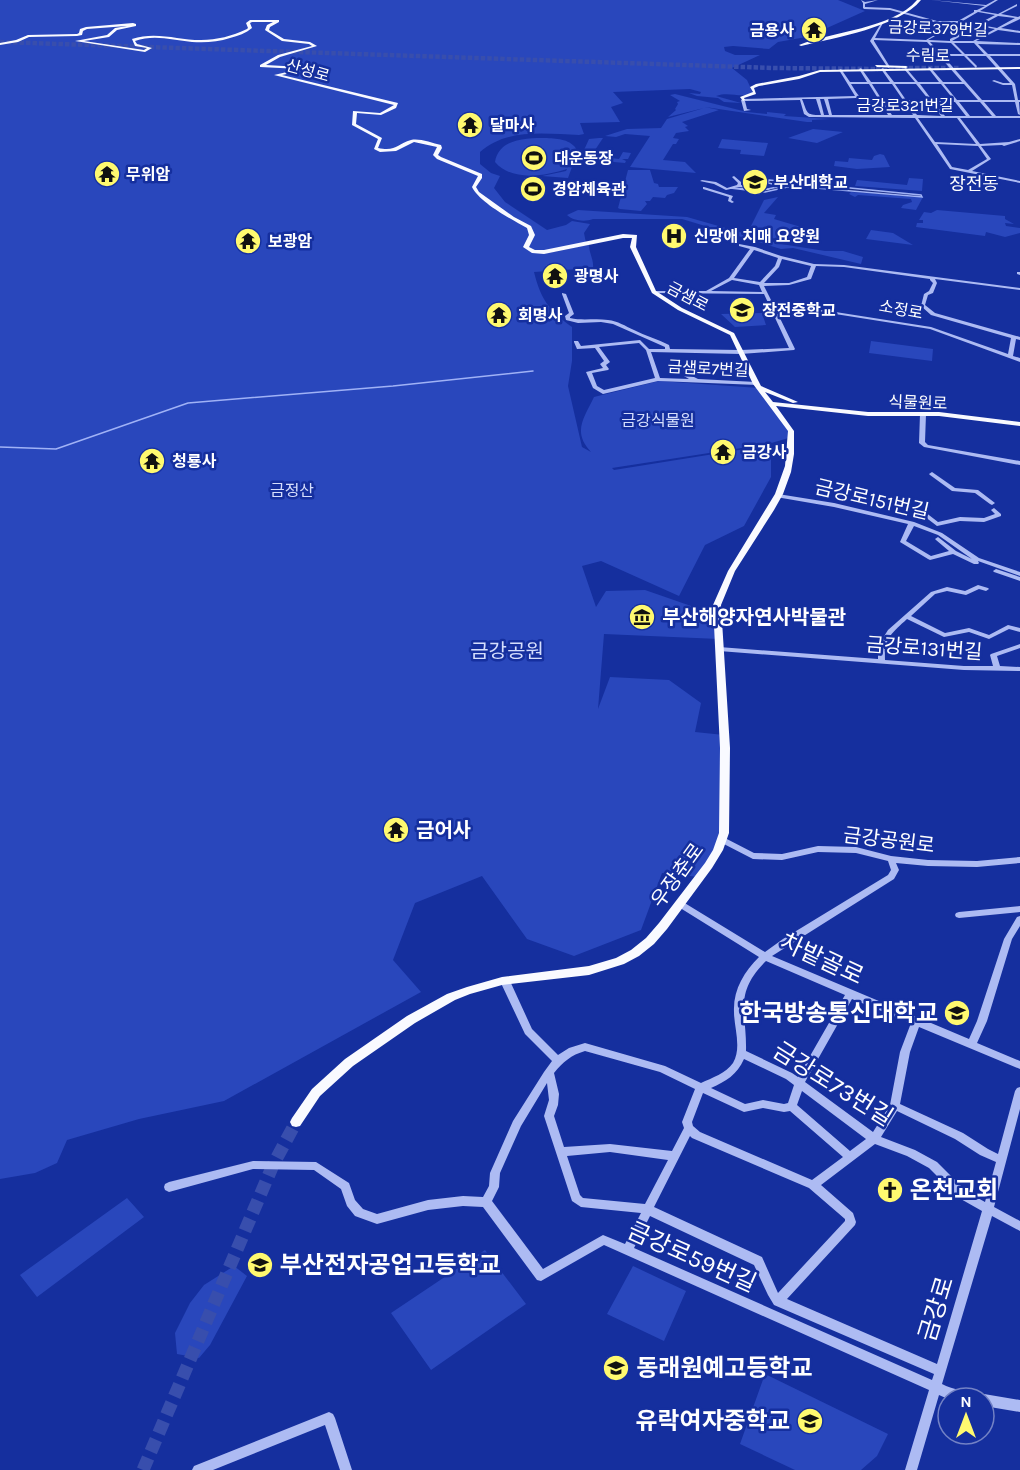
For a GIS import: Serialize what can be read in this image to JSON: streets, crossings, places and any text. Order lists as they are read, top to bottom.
{
  "streets": {
    "main road": [
      "수림로",
      "산성로",
      "금샘로",
      "식물원로",
      "우장춘로"
    ],
    "street": [
      "금강로379번길",
      "금강로321번길",
      "소정로",
      "금샘로7번길",
      "금강로151번길",
      "금강로131번길",
      "금강공원로",
      "차밭골로",
      "금강로73번길",
      "금강로59번길",
      "금강로"
    ]
  },
  "crossings": [
    ["산성로", "금샘로"],
    ["금샘로", "금샘로7번길"],
    ["금샘로", "식물원로"],
    ["금샘로", "우장춘로"],
    ["금샘로7번길", "식물원로"],
    ["식물원로", "우장춘로"],
    ["금강로151번길", "우장춘로"],
    ["금강로131번길", "우장춘로"],
    ["금강공원로", "우장춘로"],
    ["우장춘로", "차밭골로"],
    ["금강로73번길", "금강로"],
    ["금강로59번길", "금강로"]
  ],
  "districts": ["장전동"],
  "parks": ["금강식물원", "금정산", "금강공원"],
  "places": {
    "temple": [
      "금용사",
      "달마사",
      "무위암",
      "보광암",
      "광명사",
      "회명사",
      "금강사",
      "청룡사",
      "금어사"
    ],
    "sports": ["대운동장", "경암체육관"],
    "school or university": [
      "부산대학교",
      "장전중학교",
      "한국방송통신대학교",
      "부산전자공업고등학교",
      "동래원예고등학교",
      "유락여자중학교"
    ],
    "hospital": ["신망애 치매 요양원"],
    "museum": ["부산해양자연사박물관"],
    "church": ["온천교회"]
  },
  "north": "top"
}
